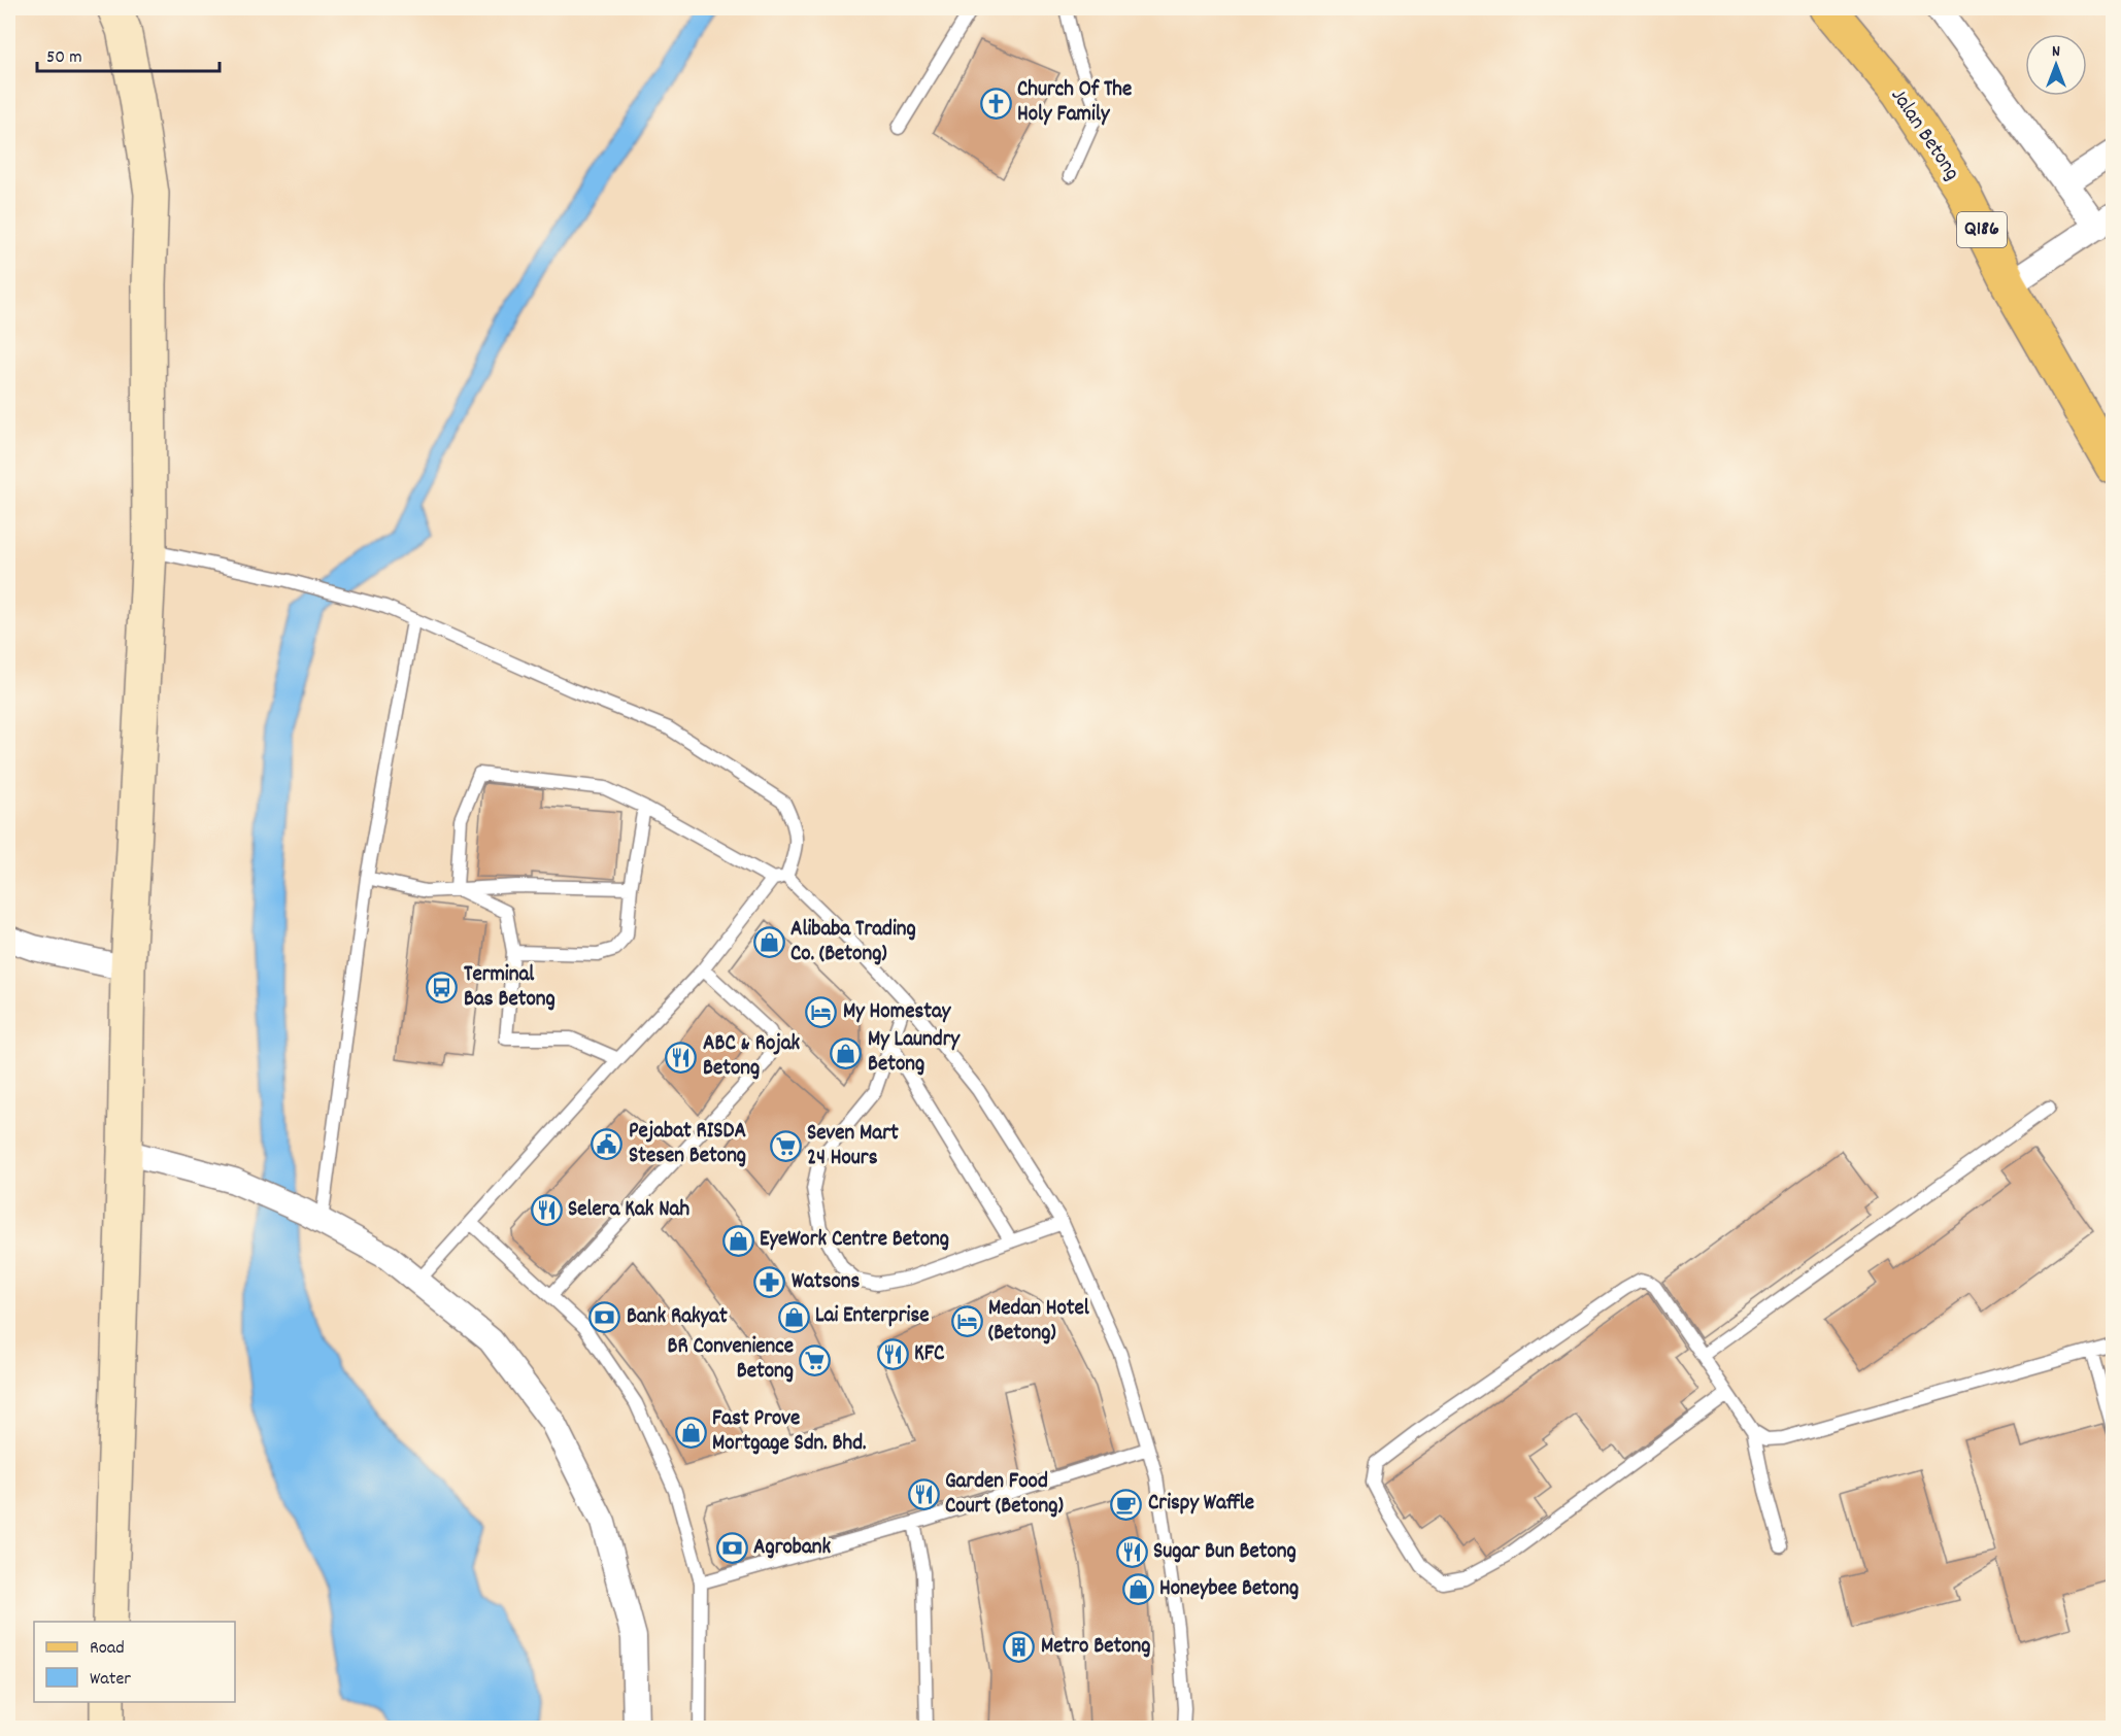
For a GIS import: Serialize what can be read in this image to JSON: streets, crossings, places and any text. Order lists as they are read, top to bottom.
{
  "streets": {
    "main road": ["Jalan Betong", "Q186"]
  },
  "places": {
    "church": ["Church Of The Holy Family"],
    "shop": [
      "Alibaba Trading Co. (Betong)",
      "My Laundry Betong",
      "EyeWork Centre Betong",
      "Lai Enterprise",
      "Fast Prove Mortgage Sdn. Bhd.",
      "Honeybee Betong"
    ],
    "bus stop": ["Terminal Bas Betong"],
    "hotel": ["My Homestay", "Medan Hotel (Betong)"],
    "restaurant": [
      "ABC & Rojak Betong",
      "Selera Kak Nah",
      "KFC",
      "Garden Food Court (Betong)",
      "Sugar Bun Betong"
    ],
    "public building": ["Pejabat RISDA Stesen Betong"],
    "supermarket": ["Seven Mart 24 Hours", "BR Convenience Betong"],
    "pharmacy": ["Watsons"],
    "bank": ["Bank Rakyat", "Agrobank"],
    "cafe": ["Crispy Waffle"],
    "building": ["Metro Betong"]
  },
  "legend": ["Road", "Water"],
  "scale_bar": "50 m",
  "north": "top"
}
